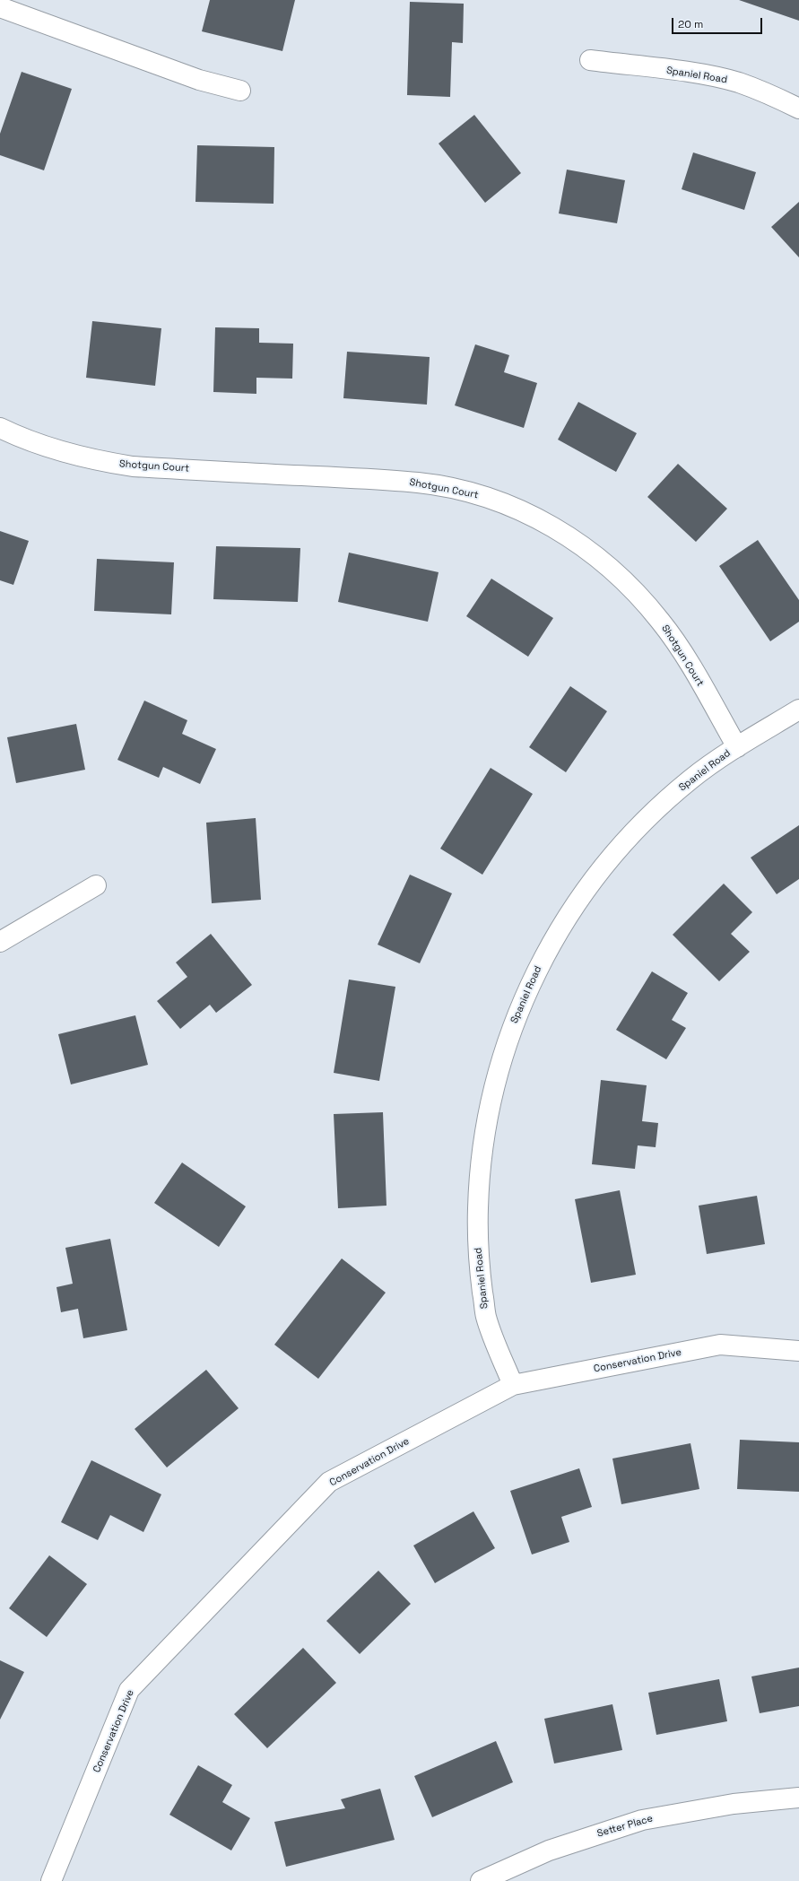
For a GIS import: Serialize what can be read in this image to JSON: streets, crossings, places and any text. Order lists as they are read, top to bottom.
{
  "streets": {
    "street": [
      "Spaniel Road",
      "Shotgun Court",
      "Conservation Drive",
      "Setter Place"
    ]
  },
  "crossings": [
    ["Spaniel Road", "Shotgun Court"],
    ["Spaniel Road", "Conservation Drive"]
  ],
  "scale_bar": "20 m"
}
